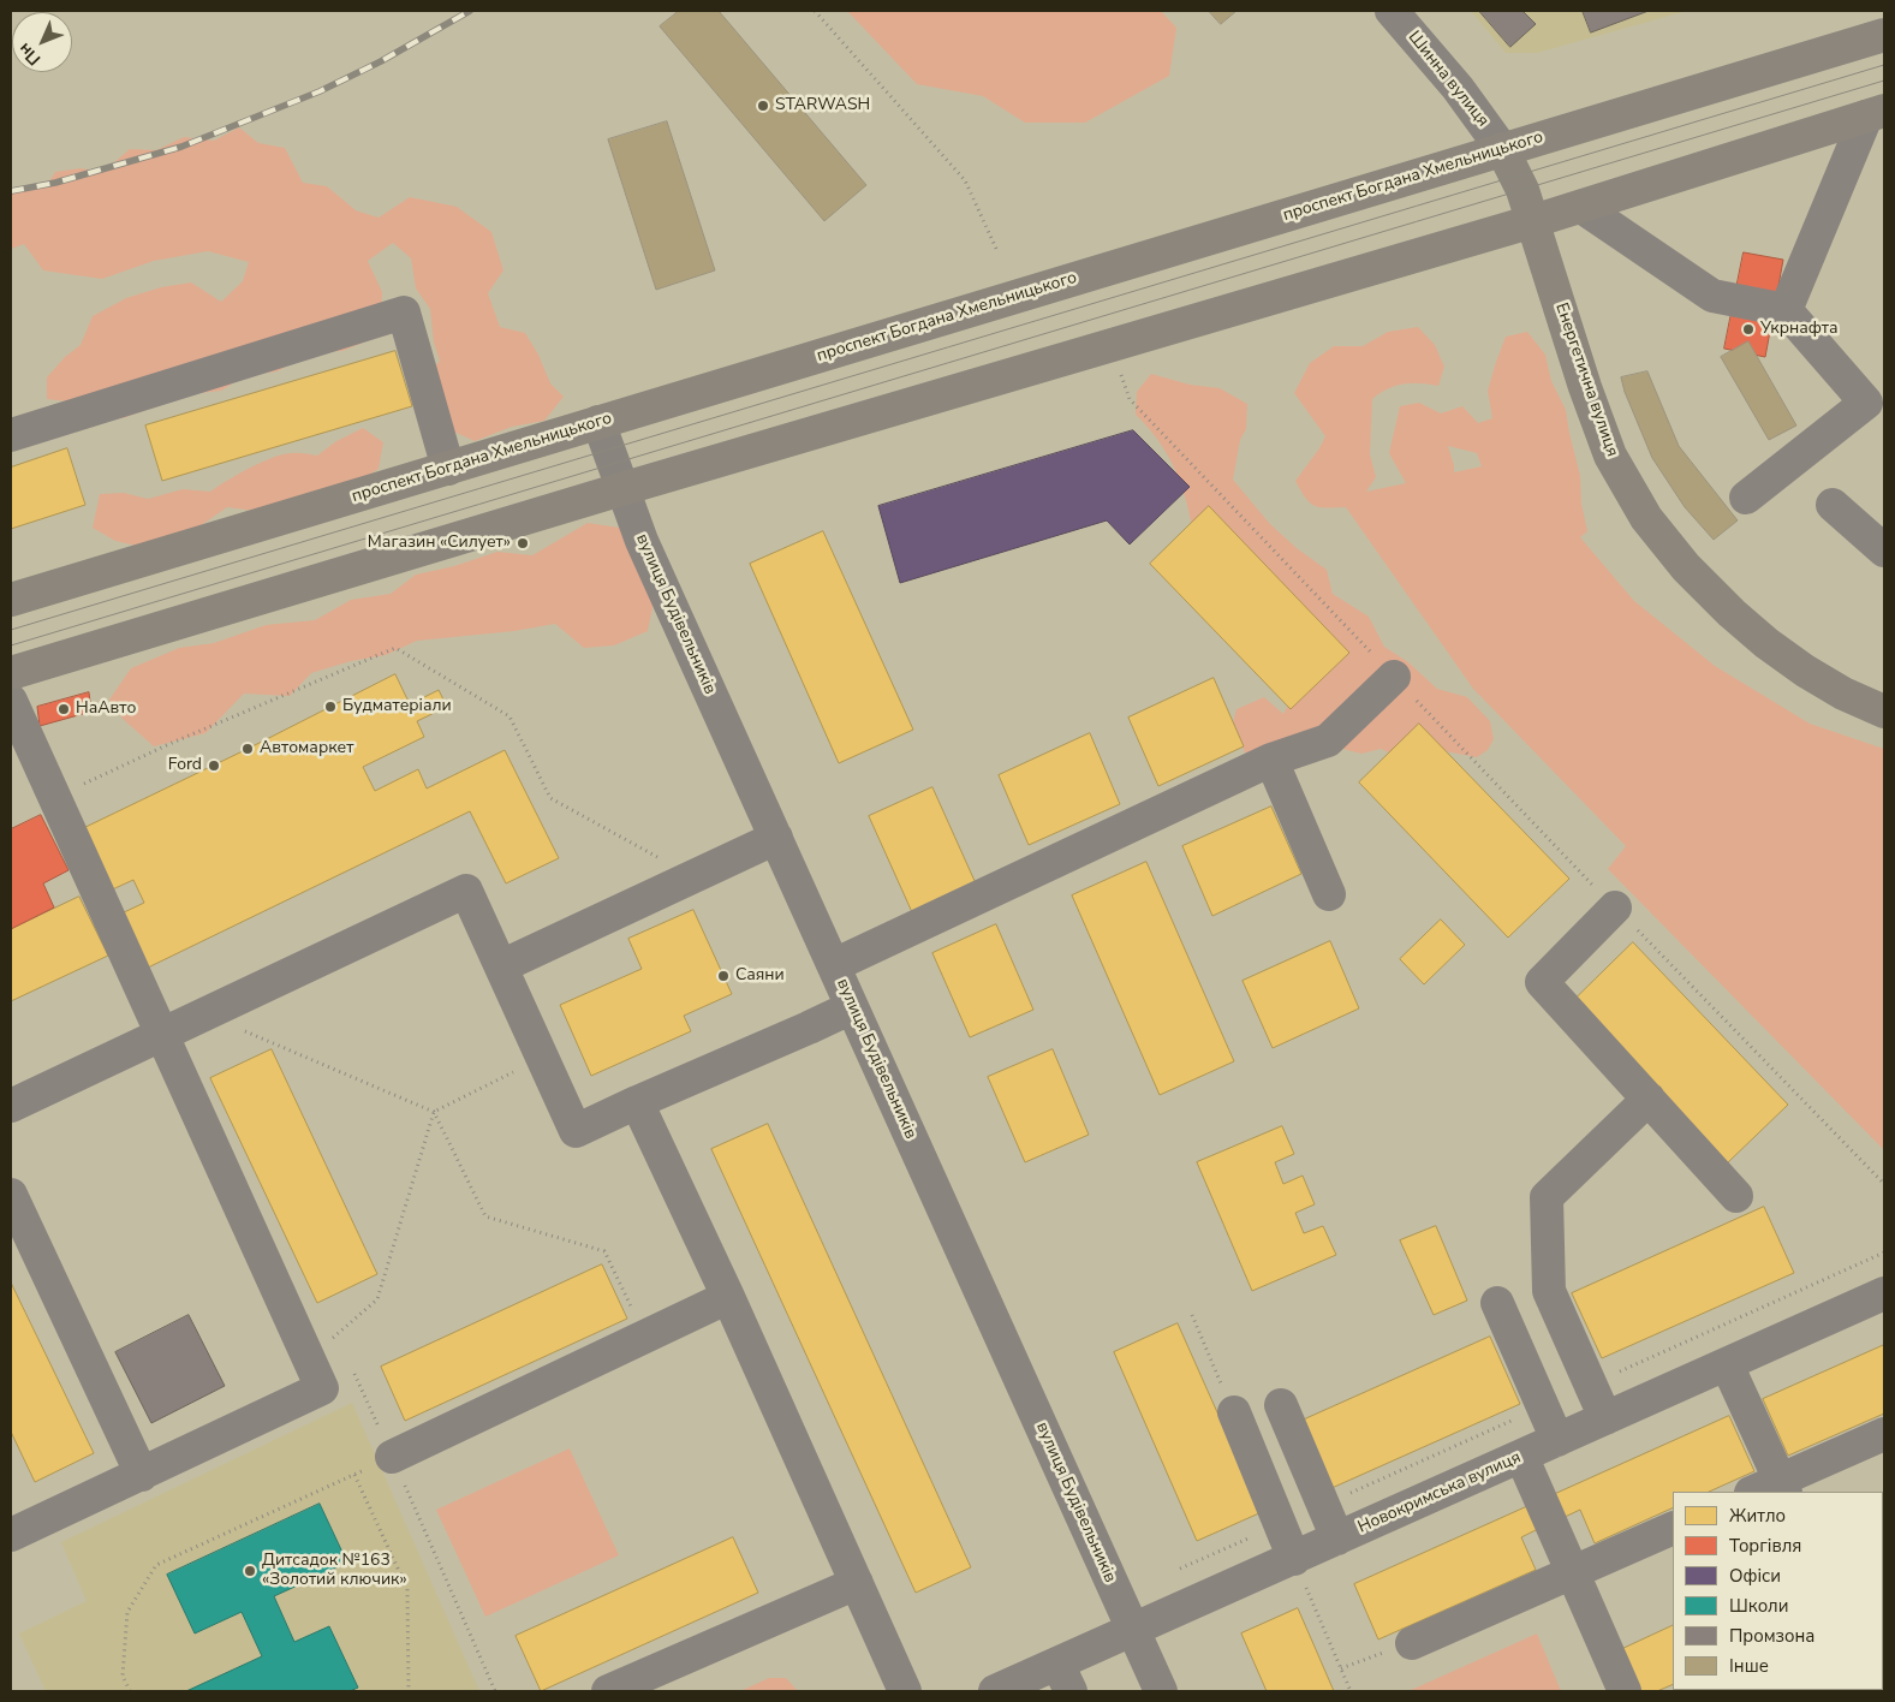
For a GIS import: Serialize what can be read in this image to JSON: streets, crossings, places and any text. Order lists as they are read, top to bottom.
{
  "streets": {
    "main road": ["проспект Богдана Хмельницького", "Енергетична вулиця"],
    "street": ["Шинна вулиця", "вулиця Будівельників", "Новокримська вулиця"]
  },
  "crossings": [
    ["Шинна вулиця", "проспект Богдана Хмельницького"],
    ["Шинна вулиця", "Енергетична вулиця"],
    ["проспект Богдана Хмельницького", "Енергетична вулиця"],
    ["проспект Богдана Хмельницького", "вулиця Будівельників"],
    ["вулиця Будівельників", "Новокримська вулиця"]
  ],
  "places": [
    "STARWASH",
    "Укрнафта",
    "Магазин «Силует»",
    "Будматеріали",
    "НаАвто",
    "Автомаркет",
    "Ford",
    "Саяни",
    "Дитсадок №163 «Золотий ключик»"
  ],
  "legend": [
    "Житло",
    "Торгівля",
    "Офіси",
    "Школи",
    "Промзона",
    "Інше"
  ],
  "north": "bottom left"
}
